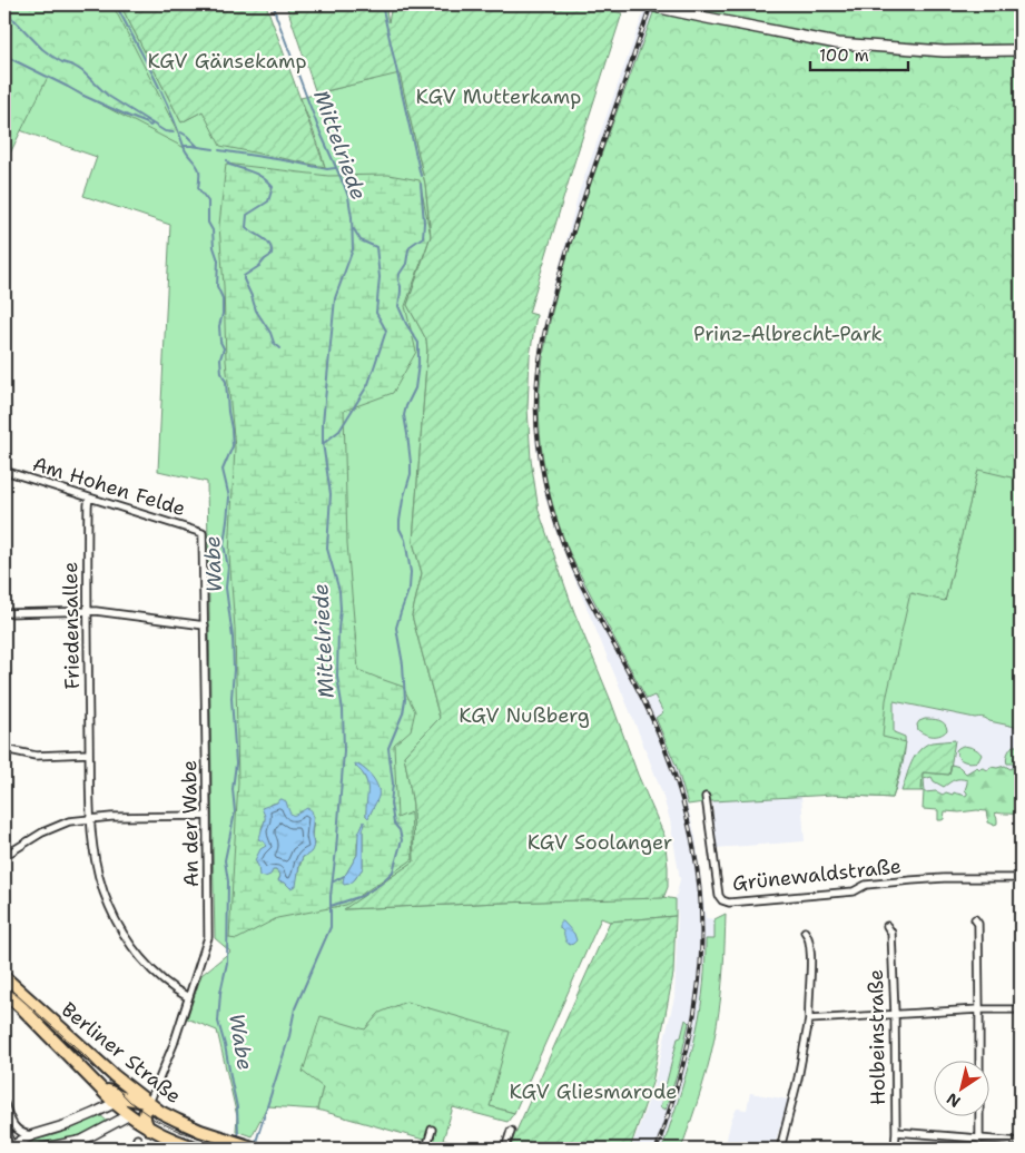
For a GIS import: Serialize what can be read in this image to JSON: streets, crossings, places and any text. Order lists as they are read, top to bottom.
{
  "streets": {
    "main road": ["Berliner Straße"],
    "street": [
      "Am Hohen Felde",
      "Friedensallee",
      "An der Wabe",
      "Grünewaldstraße",
      "Holbeinstraße"
    ]
  },
  "crossings": [
    ["Am Hohen Felde", "Friedensallee"],
    ["Am Hohen Felde", "An der Wabe"],
    ["Friedensallee", "An der Wabe"],
    ["An der Wabe", "Berliner Straße"]
  ],
  "water": ["Mittelriede", "Wabe"],
  "parks": [
    "KGV Gänsekamp",
    "KGV Mutterkamp",
    "Prinz-Albrecht-Park",
    "KGV Nußberg",
    "KGV Soolanger",
    "KGV Gliesmarode"
  ],
  "scale_bar": "100 m",
  "north": "bottom left"
}
